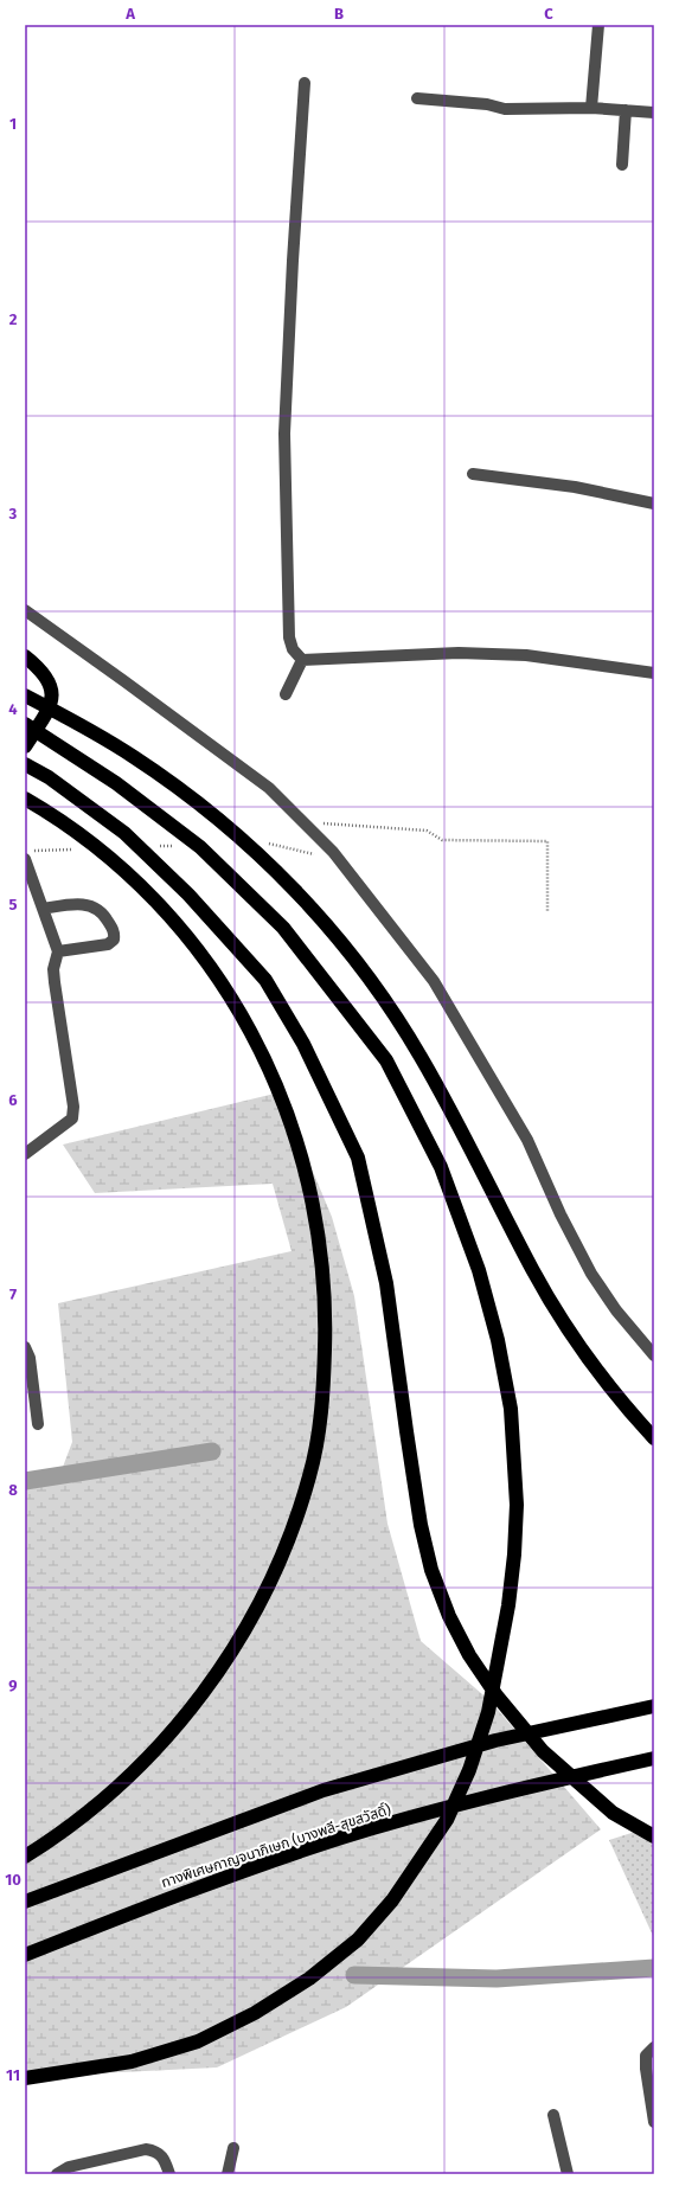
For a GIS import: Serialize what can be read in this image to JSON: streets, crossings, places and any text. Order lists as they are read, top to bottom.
{
  "streets": {
    "highway": ["ทางพิเศษกาญจนาภิเษก (บางพลี-สุขสวัสดิ์)"]
  },
  "grid": {
    "columns": ["A", "B", "C"],
    "rows": [
      "1",
      "2",
      "3",
      "4",
      "5",
      "6",
      "7",
      "8",
      "9",
      "10",
      "11"
    ]
  }
}
